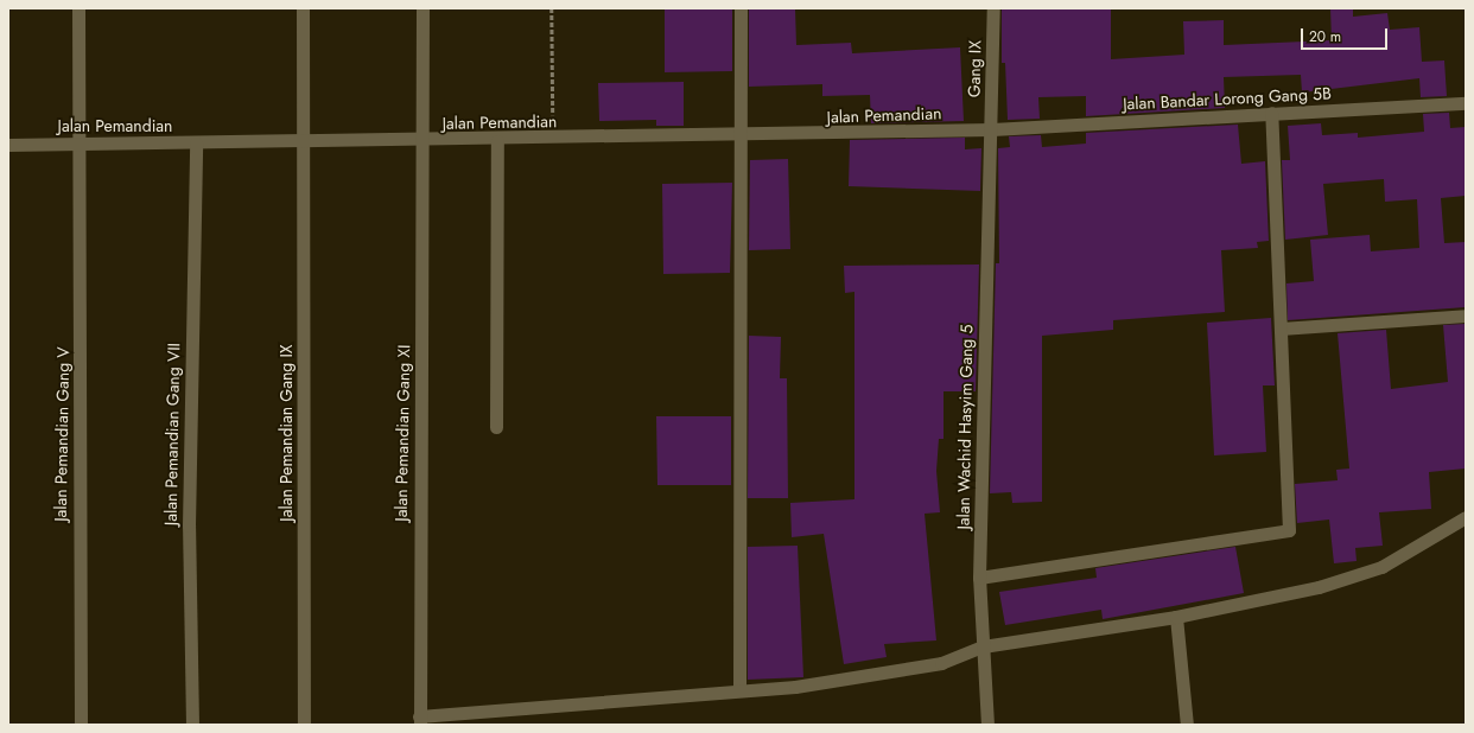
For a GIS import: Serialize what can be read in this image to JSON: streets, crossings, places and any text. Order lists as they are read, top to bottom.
{
  "streets": {
    "street": [
      "Gang IX",
      "Jalan Bandar Lorong Gang 5B",
      "Jalan Pemandian",
      "Jalan Wachid Hasyim Gang 5",
      "Jalan Pemandian Gang IX",
      "Jalan Pemandian Gang XI",
      "Jalan Pemandian Gang V",
      "Jalan Pemandian Gang VII"
    ]
  },
  "crossings": [
    ["Gang IX", "Jalan Bandar Lorong Gang 5B"],
    ["Gang IX", "Jalan Pemandian"],
    ["Gang IX", "Jalan Wachid Hasyim Gang 5"],
    ["Jalan Bandar Lorong Gang 5B", "Jalan Pemandian"],
    ["Jalan Bandar Lorong Gang 5B", "Jalan Wachid Hasyim Gang 5"],
    ["Jalan Pemandian", "Jalan Wachid Hasyim Gang 5"],
    ["Jalan Pemandian", "Jalan Pemandian Gang IX"],
    ["Jalan Pemandian", "Jalan Pemandian Gang XI"],
    ["Jalan Pemandian", "Jalan Pemandian Gang V"],
    ["Jalan Pemandian", "Jalan Pemandian Gang VII"]
  ],
  "scale_bar": "20 m"
}
